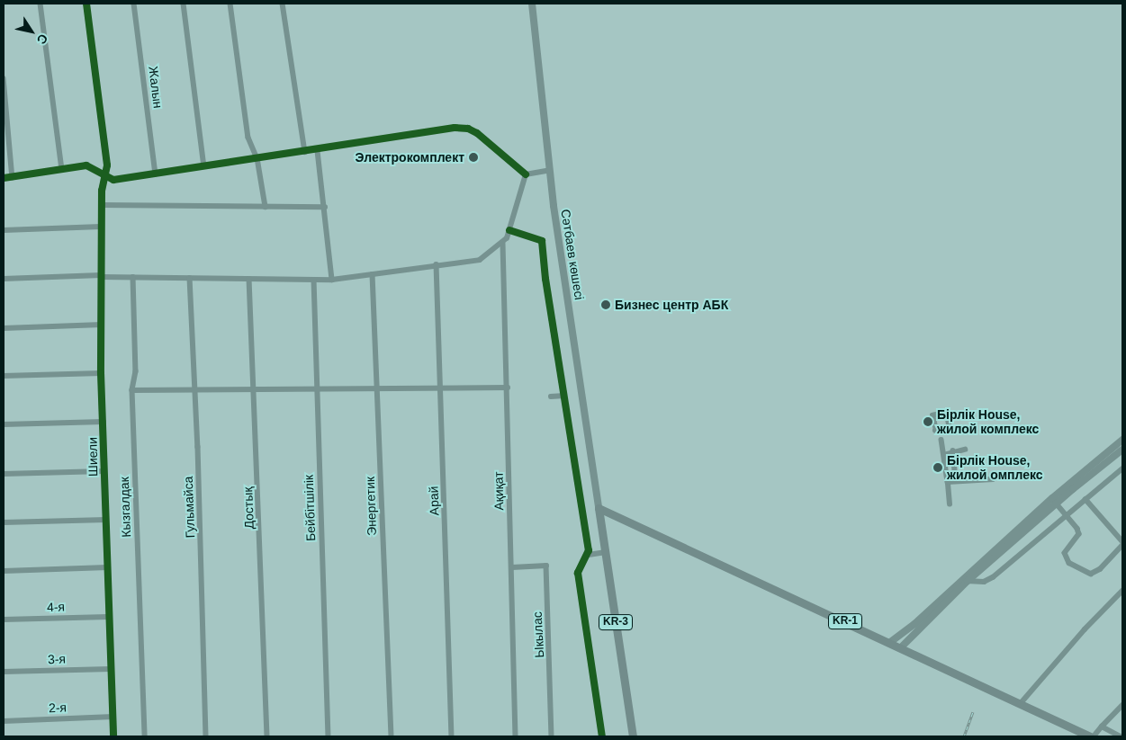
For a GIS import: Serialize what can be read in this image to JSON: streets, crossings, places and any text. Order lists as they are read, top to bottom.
{
  "streets": {
    "main road": ["Сәтбаев көшесі", "KR-1", "KR-3"],
    "street": [
      "Жалын",
      "Шиели",
      "Ақиқат",
      "Арай",
      "Энергетик",
      "Кызгалдак",
      "Гульмайса",
      "Достық",
      "Бейбітшілік",
      "4-я",
      "Ыкылас",
      "3-я",
      "2-я"
    ]
  },
  "crossings": [
    ["Сәтбаев көшесі", "KR-1"],
    ["Сәтбаев көшесі", "KR-3"],
    ["Шиели", "4-я"],
    ["Шиели", "3-я"],
    ["Шиели", "2-я"],
    ["Ақиқат", "Ыкылас"],
    ["KR-1", "KR-3"]
  ],
  "places": [
    "Электрокомплект",
    "Бизнес центр АБК",
    "Бірлік House, жилой комплекс",
    "Бірлік House, жилой омплекс"
  ],
  "north": "bottom right"
}
